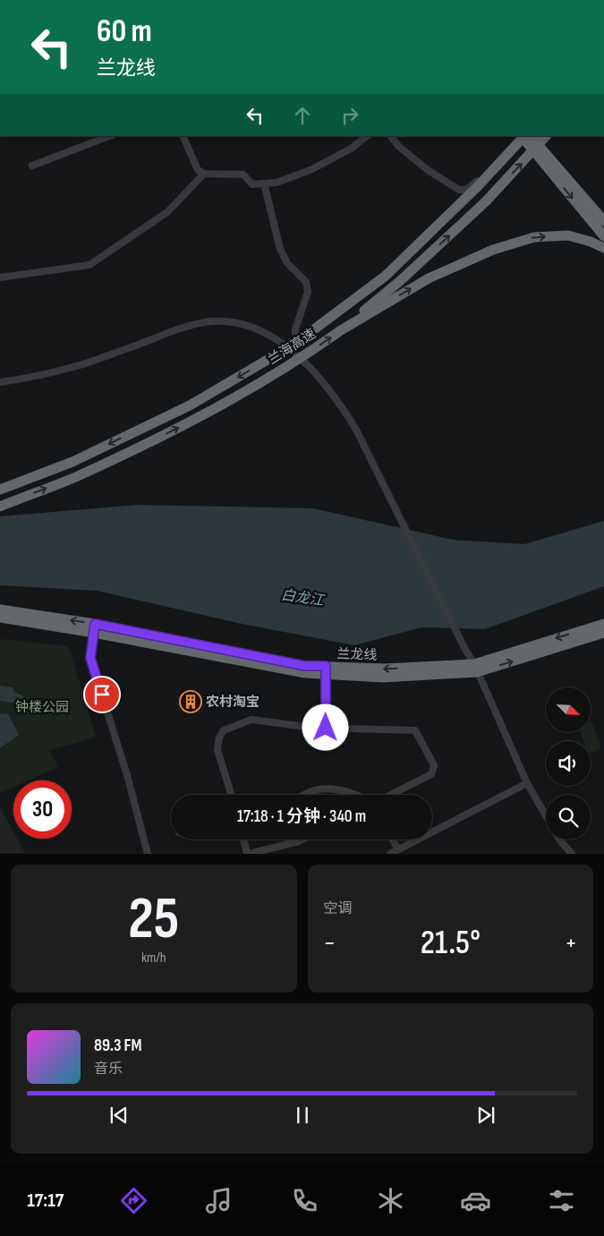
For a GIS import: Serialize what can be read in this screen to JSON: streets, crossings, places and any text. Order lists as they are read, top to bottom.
{
  "streets": {
    "highway": ["兰海高速", "兰龙线"]
  },
  "water": ["白龙江"],
  "parks": ["钟楼公园"],
  "places": {
    "building": ["农村淘宝"]
  },
  "north": "bottom right",
  "page": {
    "turn": ["60 m", "兰龙线"],
    "limit": "30",
    "trip": "17:18 · 1 分钟 · 340 m",
    "tile": [
      ["25", "km/h"],
      "空调"
    ],
    "heat": ["−", "21.5°", "+"],
    "song": ["89.3 FM", "音乐"],
    "tabs": "17:17"
  }
}
